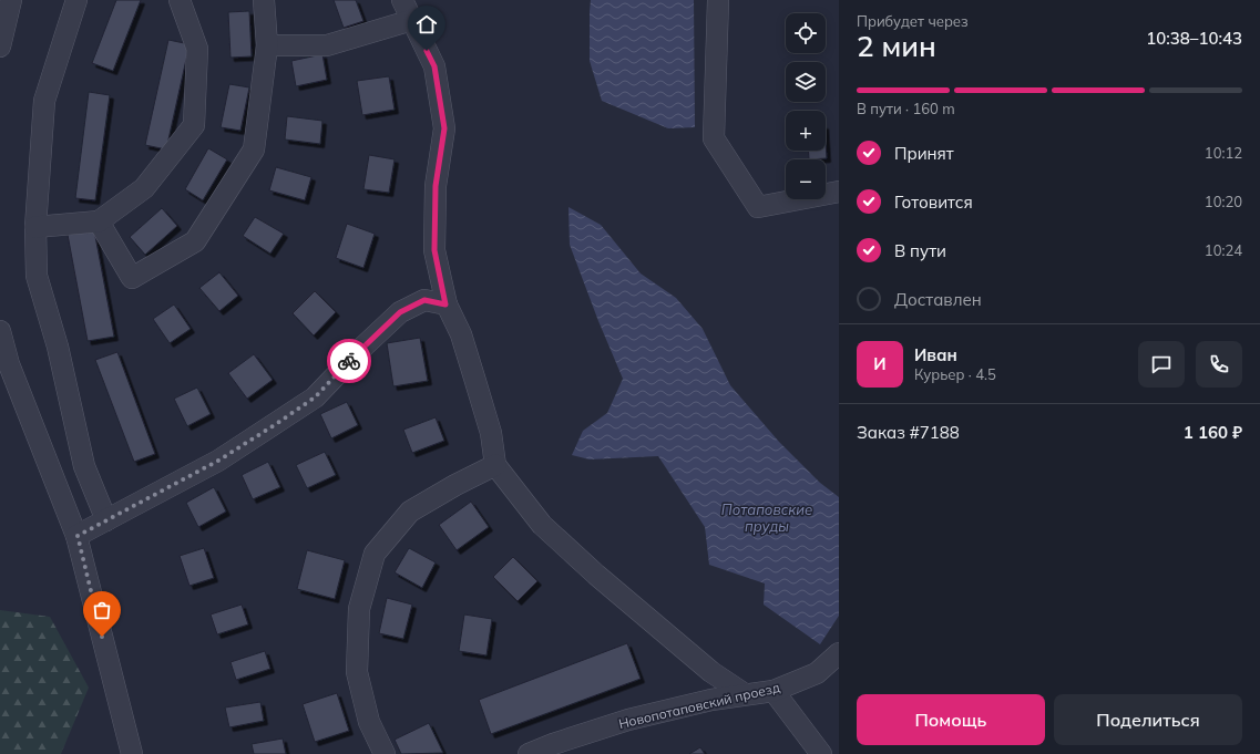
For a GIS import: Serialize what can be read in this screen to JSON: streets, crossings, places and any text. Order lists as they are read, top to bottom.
{
  "streets": {
    "street": ["Новопотаповский проезд"]
  },
  "water": ["Потаповские пруды"],
  "page": {
    "heading": ["2 мин", "Прибудет через", "10:38–10:43"],
    "panel": [
      "Иван",
      "Курьер · 4.5",
      "Заказ #7188",
      "1 160 ₽"
    ],
    "map_buttons": ["+", "−"],
    "bar": "В пути · 160 m",
    "list": [
      ["Принят", "10:12"],
      ["Готовится", "10:20"],
      ["В пути", "10:24"],
      "Доставлен"
    ],
    "round": "И",
    "buttons": ["Помощь", "Поделиться"]
  }
}
